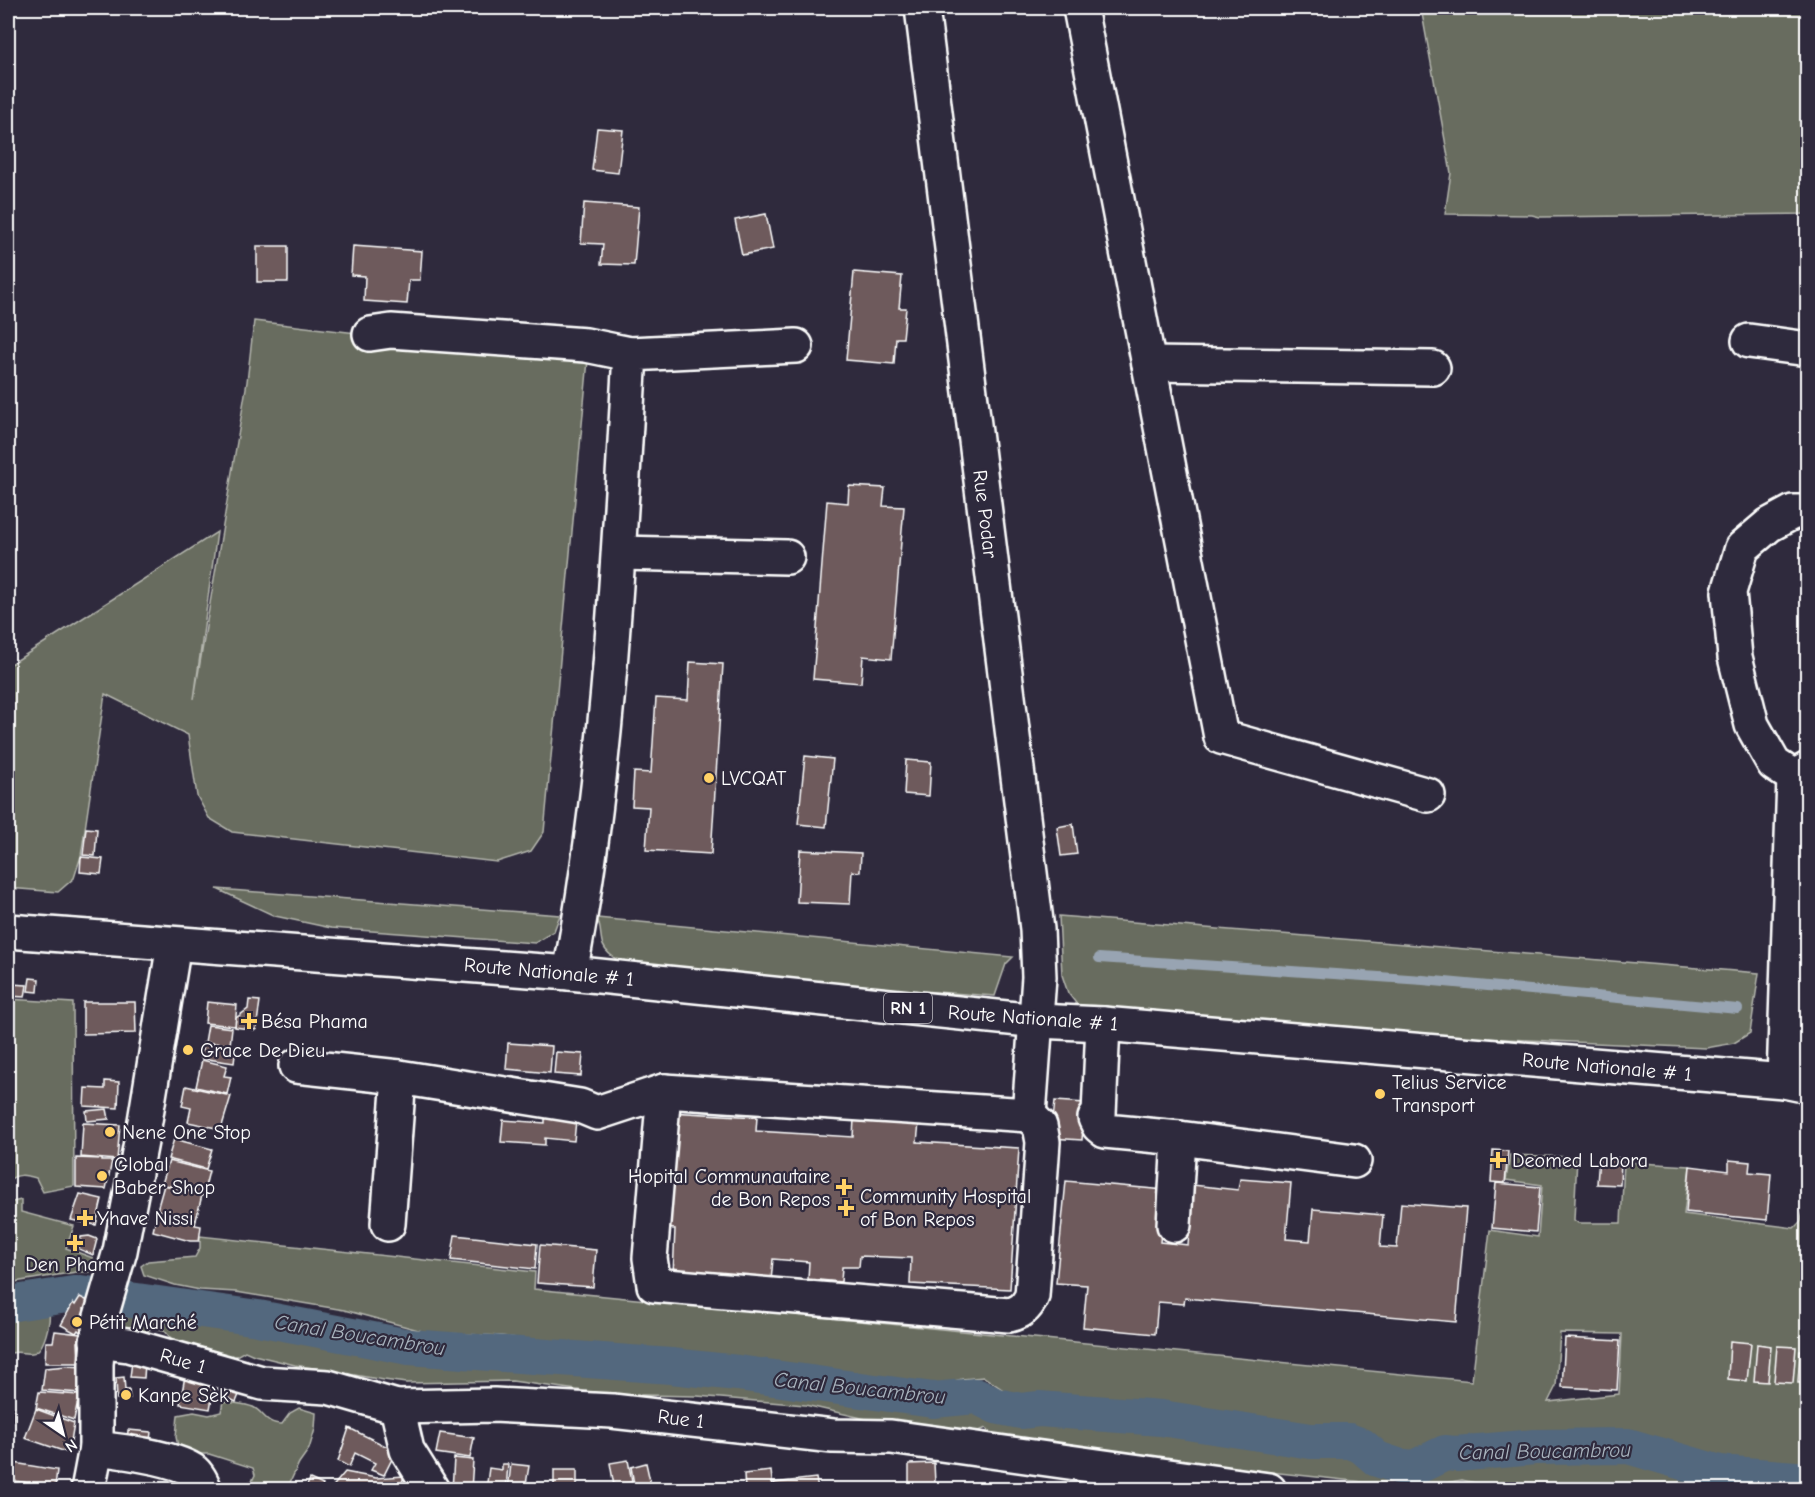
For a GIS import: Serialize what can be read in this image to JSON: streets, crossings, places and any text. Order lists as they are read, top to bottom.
{
  "streets": {
    "street": [
      "Rue Podar",
      "Route Nationale # 1",
      "RN 1",
      "Rue 1"
    ]
  },
  "crossings": [
    ["Rue Podar", "Route Nationale # 1"]
  ],
  "water": ["Canal Boucambrou"],
  "places": {
    "other": [
      "LVCQAT",
      "Grace De Dieu",
      "Telius Service Transport",
      "Nene One Stop",
      "Global Baber Shop",
      "Pétit Marché",
      "Kanpe Sèk"
    ],
    "health": [
      "Bésa Phama",
      "Deomed Labora",
      "Hopital Communautaire de Bon Repos",
      "Community Hospital of Bon Repos",
      "Yhave Nissi",
      "Den Phama"
    ]
  },
  "north": "bottom right"
}
